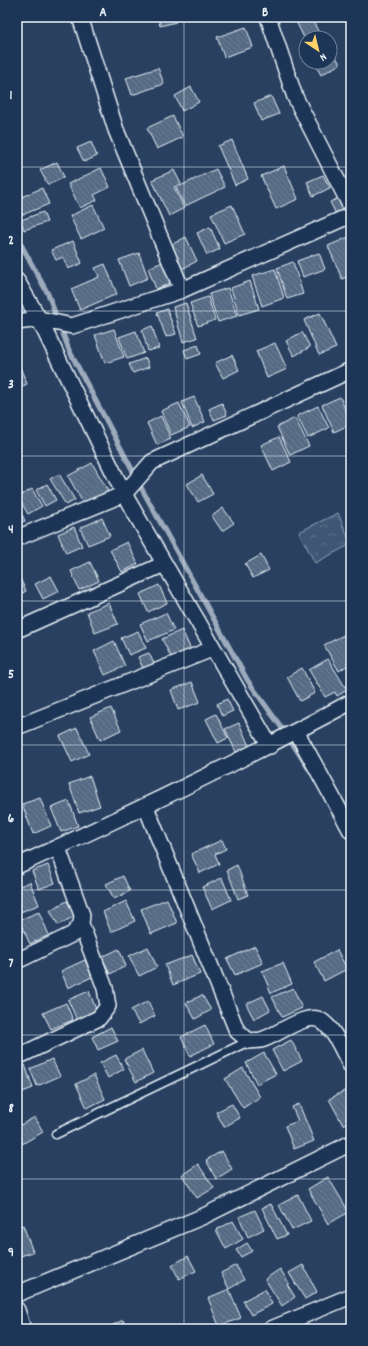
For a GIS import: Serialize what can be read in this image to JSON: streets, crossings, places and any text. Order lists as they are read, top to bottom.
{
  "north": "bottom right",
  "grid": {
    "columns": ["A", "B"],
    "rows": [
      "1",
      "2",
      "3",
      "4",
      "5",
      "6",
      "7",
      "8",
      "9"
    ]
  }
}
